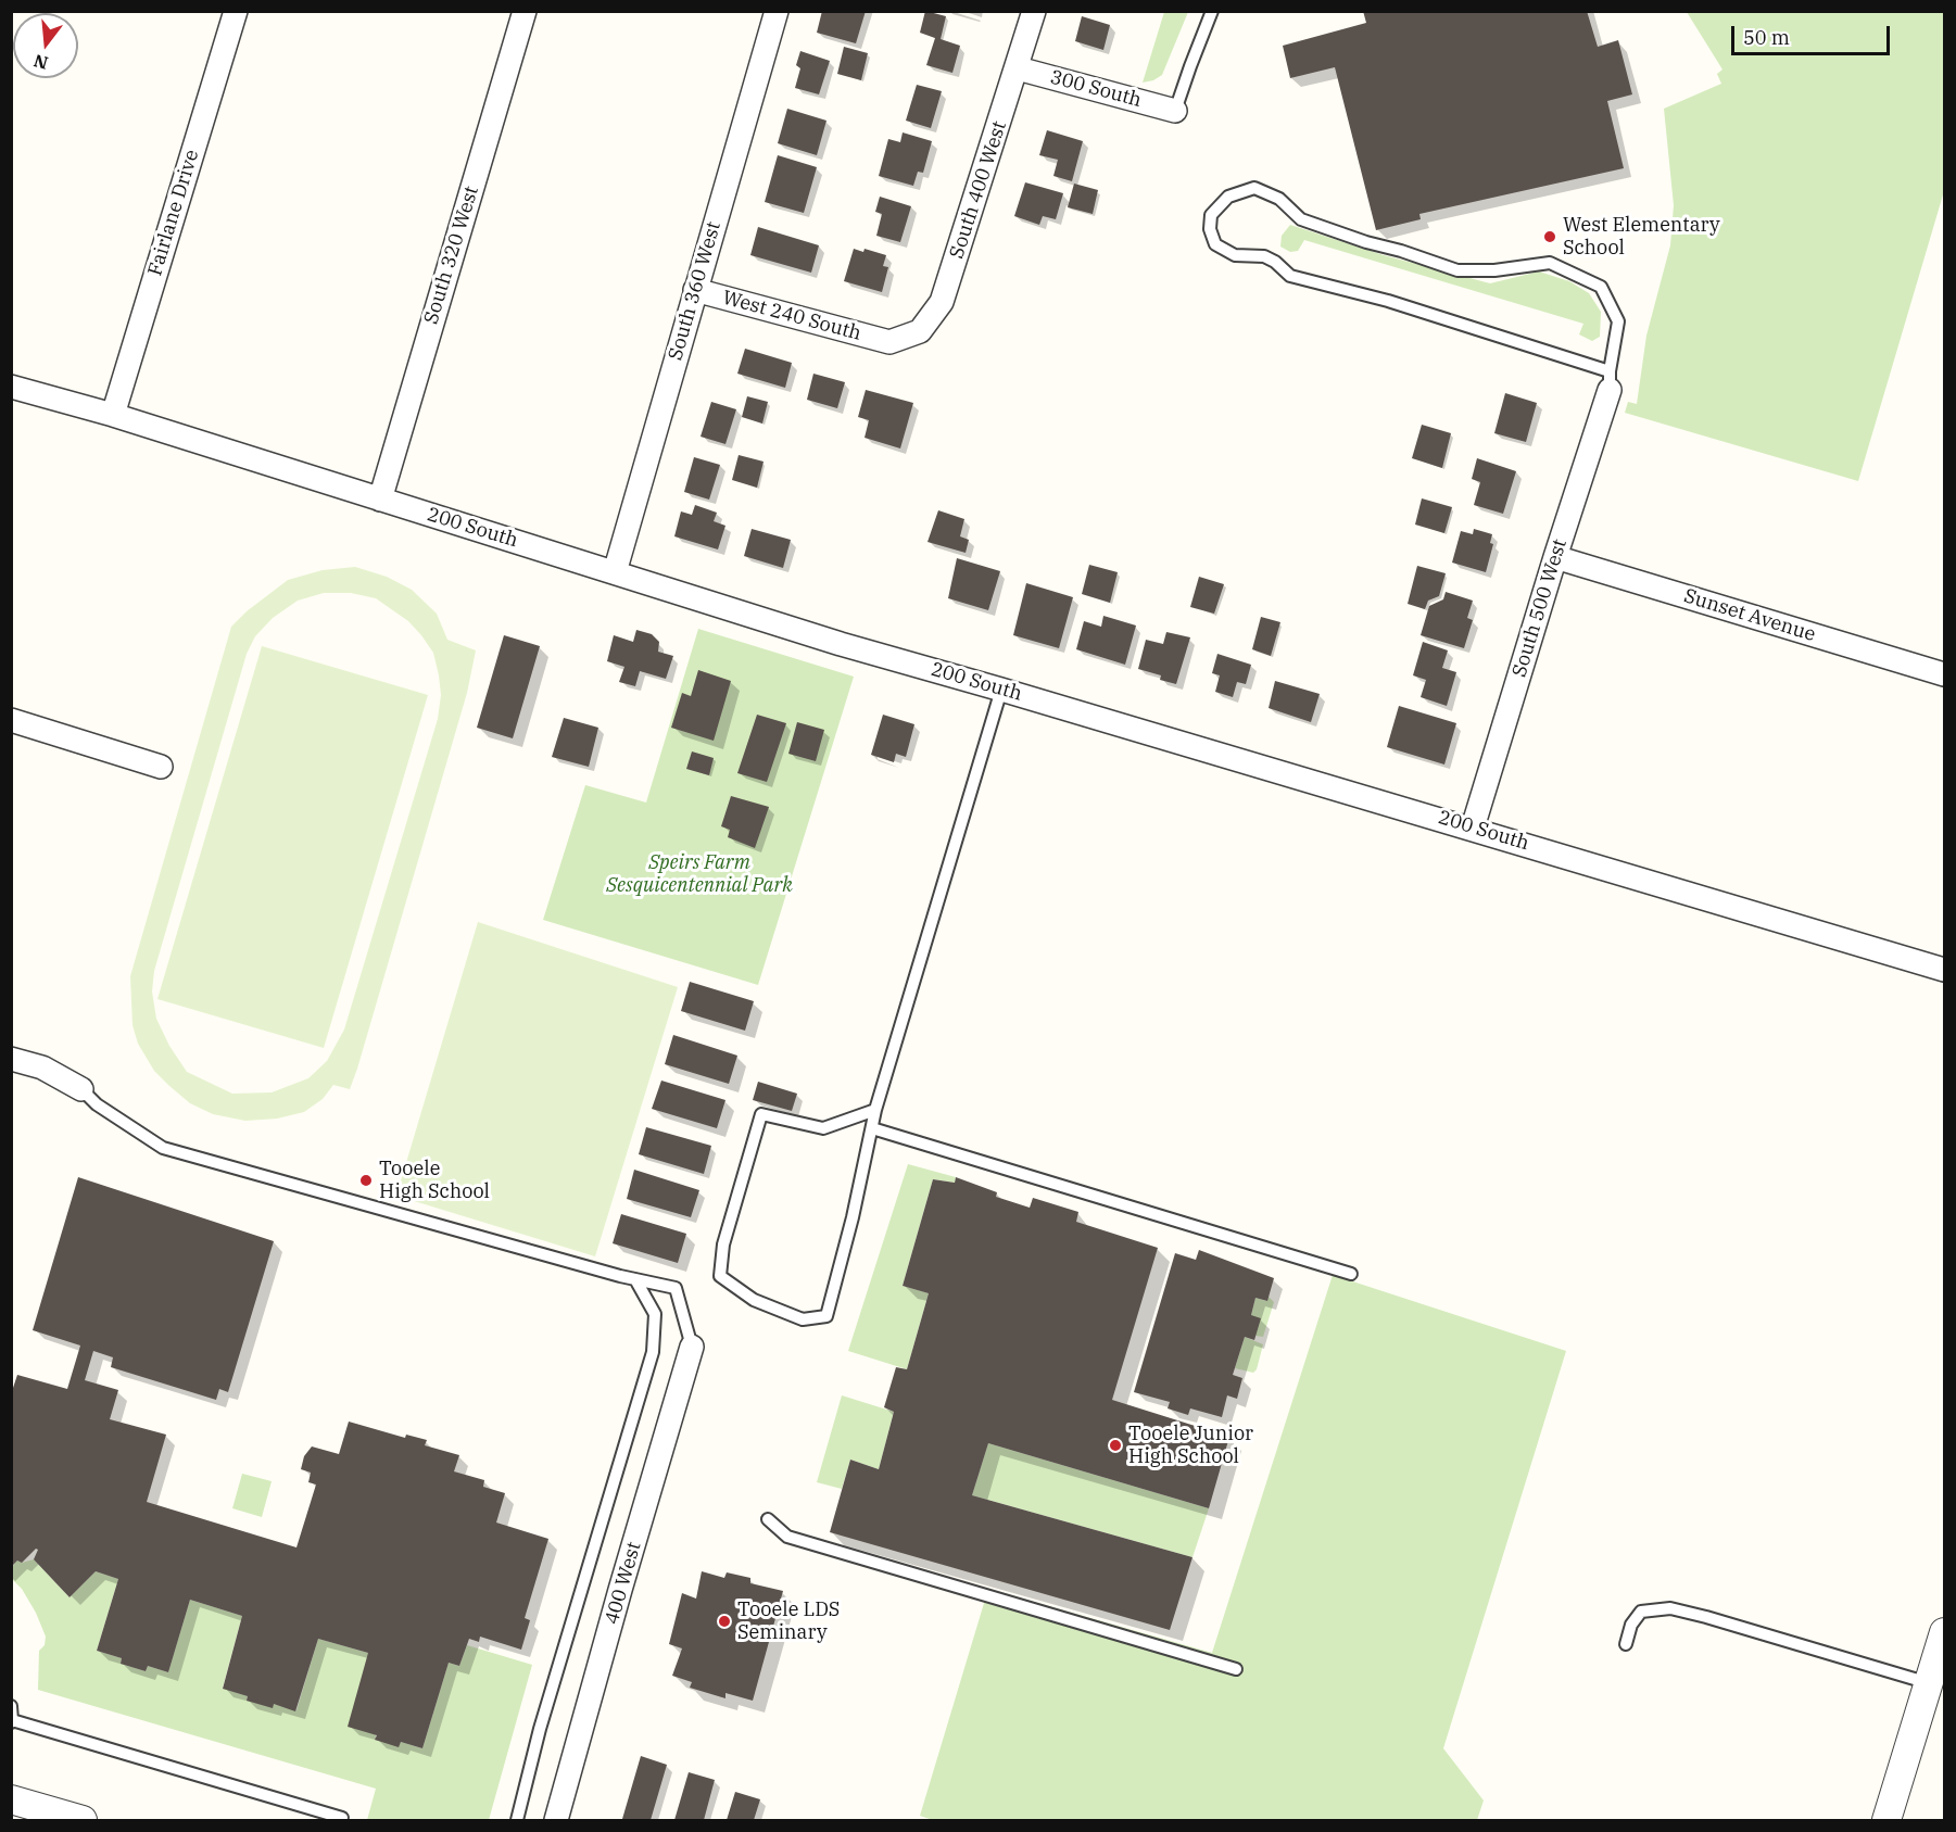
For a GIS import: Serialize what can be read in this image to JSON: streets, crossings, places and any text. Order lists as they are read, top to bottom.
{
  "streets": {
    "street": [
      "300 South",
      "South 400 West",
      "Fairlane Drive",
      "South 320 West",
      "South 360 West",
      "West 240 South",
      "200 South",
      "South 500 West",
      "Sunset Avenue",
      "400 West"
    ]
  },
  "crossings": [
    ["300 South", "South 400 West"],
    ["South 400 West", "West 240 South"],
    ["Fairlane Drive", "200 South"],
    ["South 320 West", "200 South"],
    ["South 360 West", "West 240 South"],
    ["South 360 West", "200 South"],
    ["200 South", "South 500 West"],
    ["South 500 West", "Sunset Avenue"]
  ],
  "parks": ["Speirs Farm Sesquicentennial Park"],
  "places": [
    "West Elementary School",
    "Tooele High School",
    "Tooele Junior High School",
    "Tooele LDS Seminary"
  ],
  "scale_bar": "50 m",
  "north": "bottom"
}
